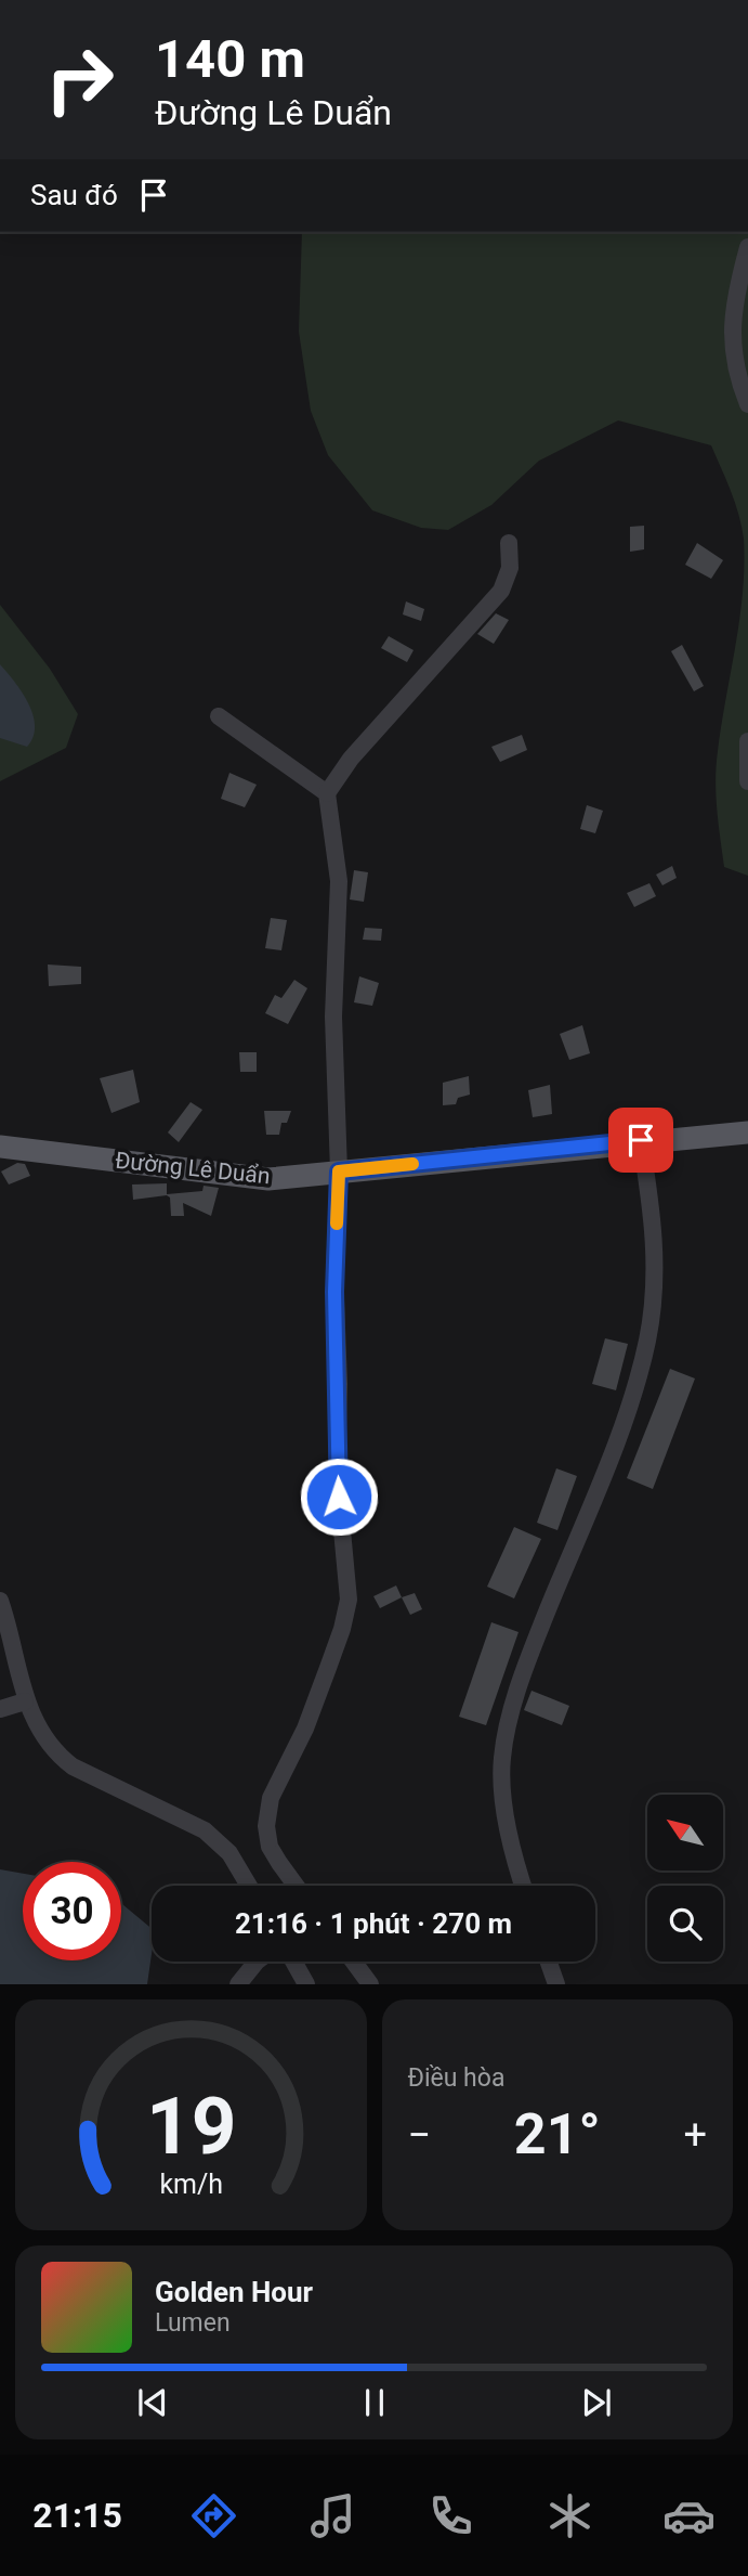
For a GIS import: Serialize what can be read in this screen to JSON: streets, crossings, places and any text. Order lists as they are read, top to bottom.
{
  "streets": {
    "main road": ["Đường Lê Duẩn"]
  },
  "north": "top left",
  "page": {
    "turn": ["140 m", "Đường Lê Duẩn"],
    "then": "Sau đó",
    "limit": "30",
    "trip": "21:16 · 1 phút · 270 m",
    "tile": "Điều hòa",
    "heat": ["−", "21°", "+"],
    "song": ["Golden Hour", "Lumen"],
    "tabs": "21:15",
    "gauge": ["19", "km/h"]
  }
}
